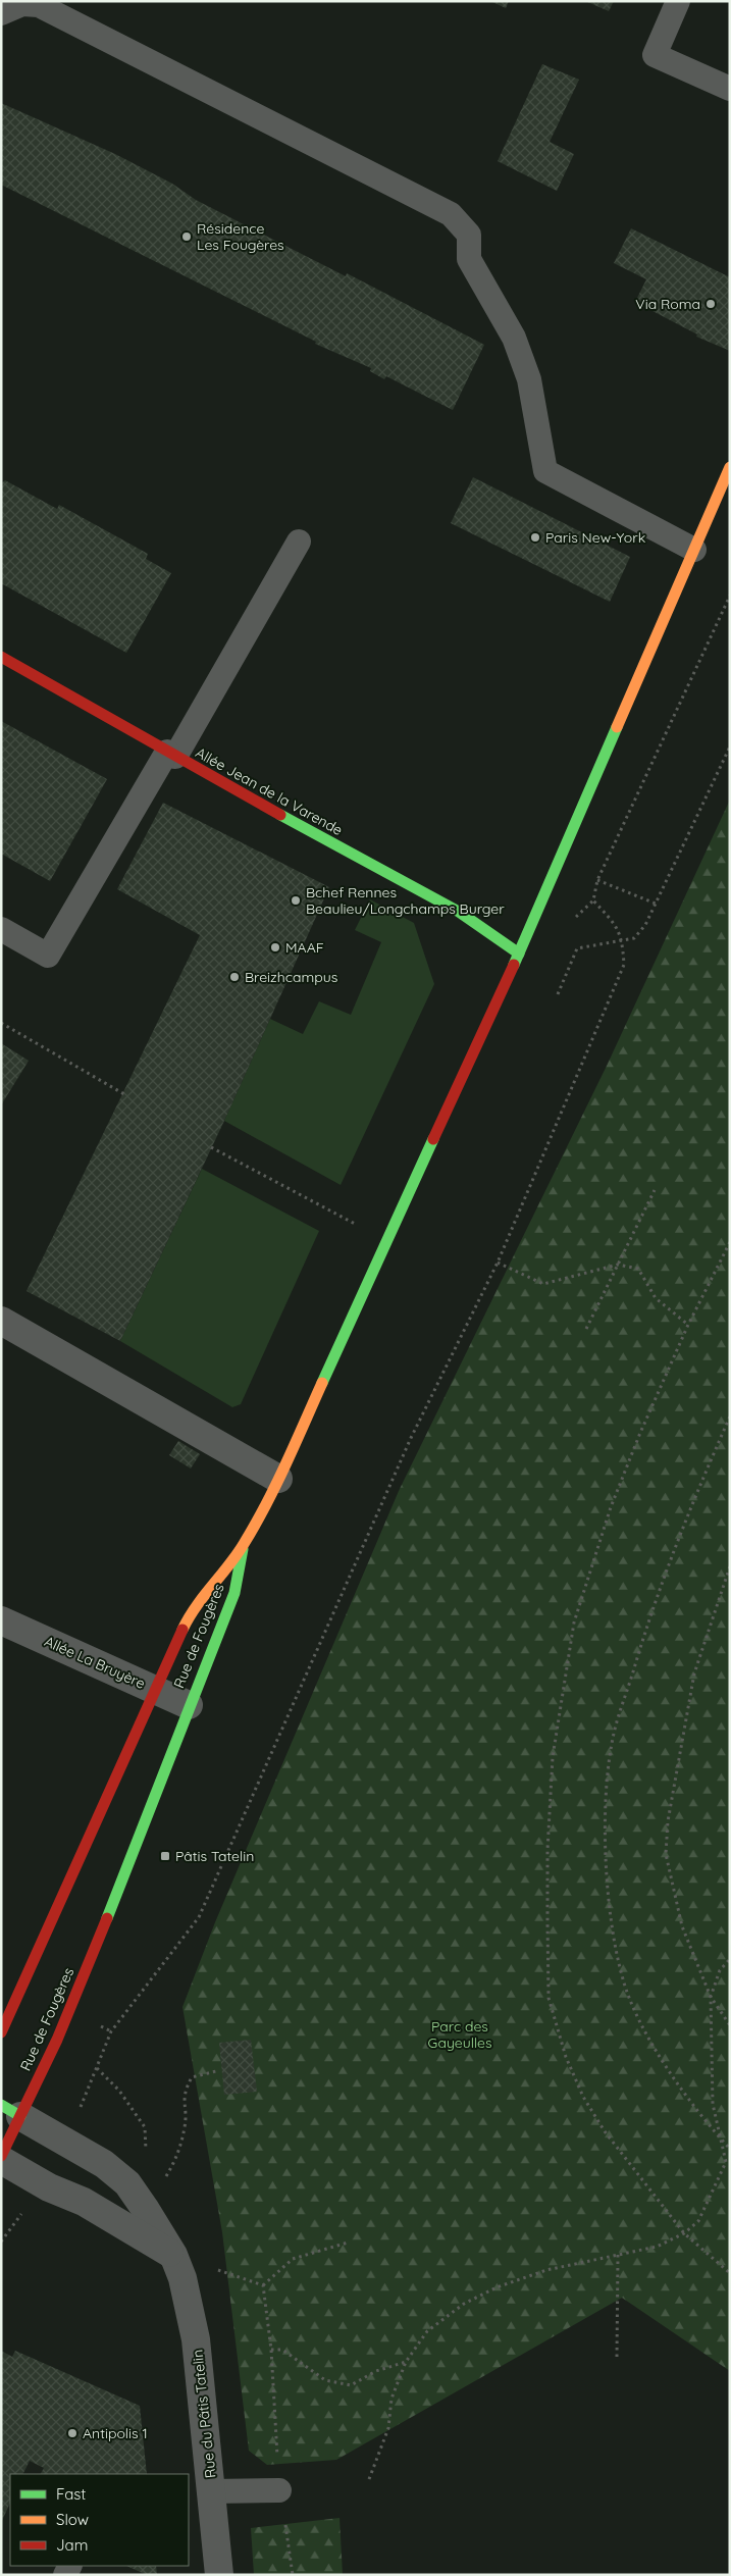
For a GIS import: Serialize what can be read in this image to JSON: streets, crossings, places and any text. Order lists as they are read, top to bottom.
{
  "streets": {
    "main road": ["Allée Jean de la Varende", "Rue de Fougères"],
    "street": ["Allée La Bruyère", "Rue du Pâtis Tatelin"]
  },
  "crossings": [
    ["Rue de Fougères", "Allée La Bruyère"],
    ["Rue de Fougères", "Rue du Pâtis Tatelin"]
  ],
  "parks": ["Parc des Gayeulles"],
  "places": {
    "other": [
      "Résidence Les Fougères",
      "Via Roma",
      "Paris New-York",
      "Bchef Rennes Beaulieu/Longchamps Burger",
      "MAAF",
      "Breizhcampus",
      "Antipolis 1"
    ],
    "transit": ["Pâtis Tatelin"]
  },
  "legend": ["Fast", "Slow", "Jam"]
}
